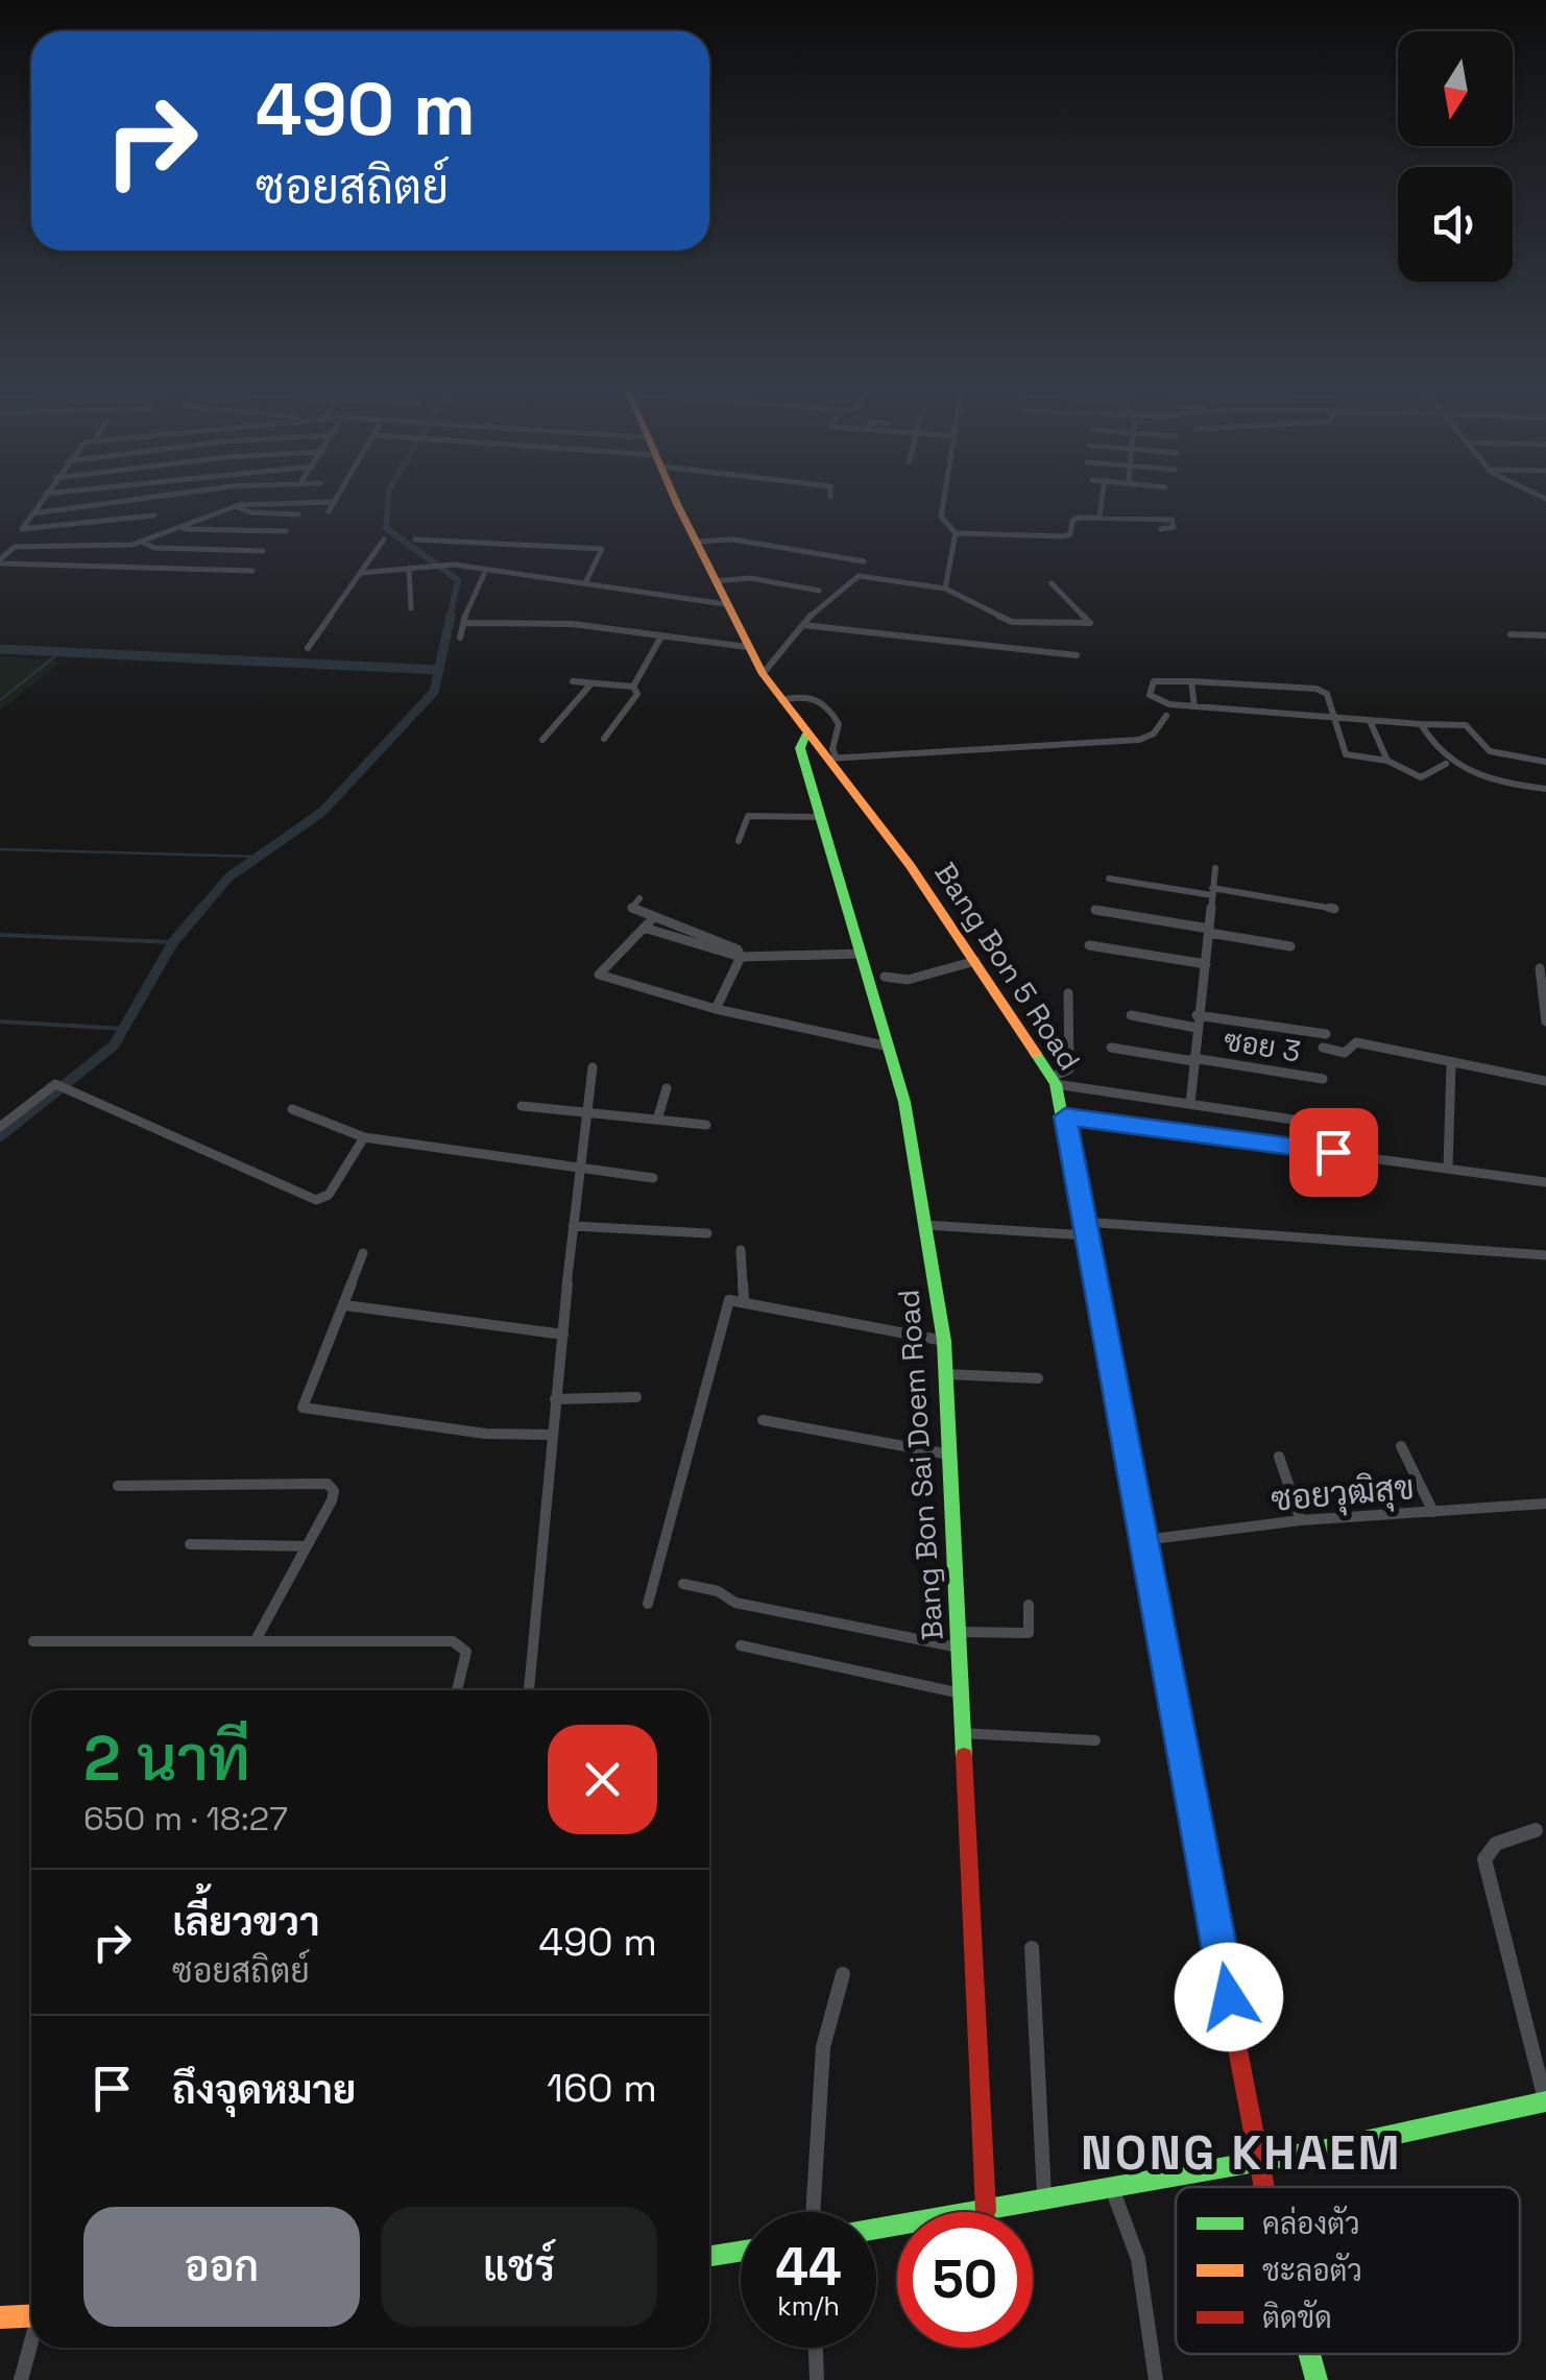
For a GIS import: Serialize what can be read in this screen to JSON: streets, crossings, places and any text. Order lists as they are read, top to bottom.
{
  "streets": {
    "main road": ["Bang Bon 5 Road", "Bang Bon Sai Doem Road"],
    "street": ["ซอย 3", "ซอยวุฒิสุข"]
  },
  "crossings": [
    ["Bang Bon 5 Road", "Bang Bon Sai Doem Road"],
    ["Bang Bon 5 Road", "ซอยวุฒิสุข"]
  ],
  "districts": ["NONG KHAEM"],
  "legend": ["คล่องตัว", "ชะลอตัว", "ติดขัด"],
  "north": "bottom",
  "page": {
    "turn": ["490 m", "ซอยสถิตย์"],
    "heading": ["2 นาที", "650 m · 18:27"],
    "list": [
      {
        "name": "เลี้ยวขวา",
        "note": "ซอยสถิตย์",
        "value": "490 m"
      },
      {
        "name": "ถึงจุดหมาย",
        "value": "160 m"
      }
    ],
    "buttons": ["ออก", "แชร์"],
    "speed": "44 km/h",
    "limit": "50"
  }
}
